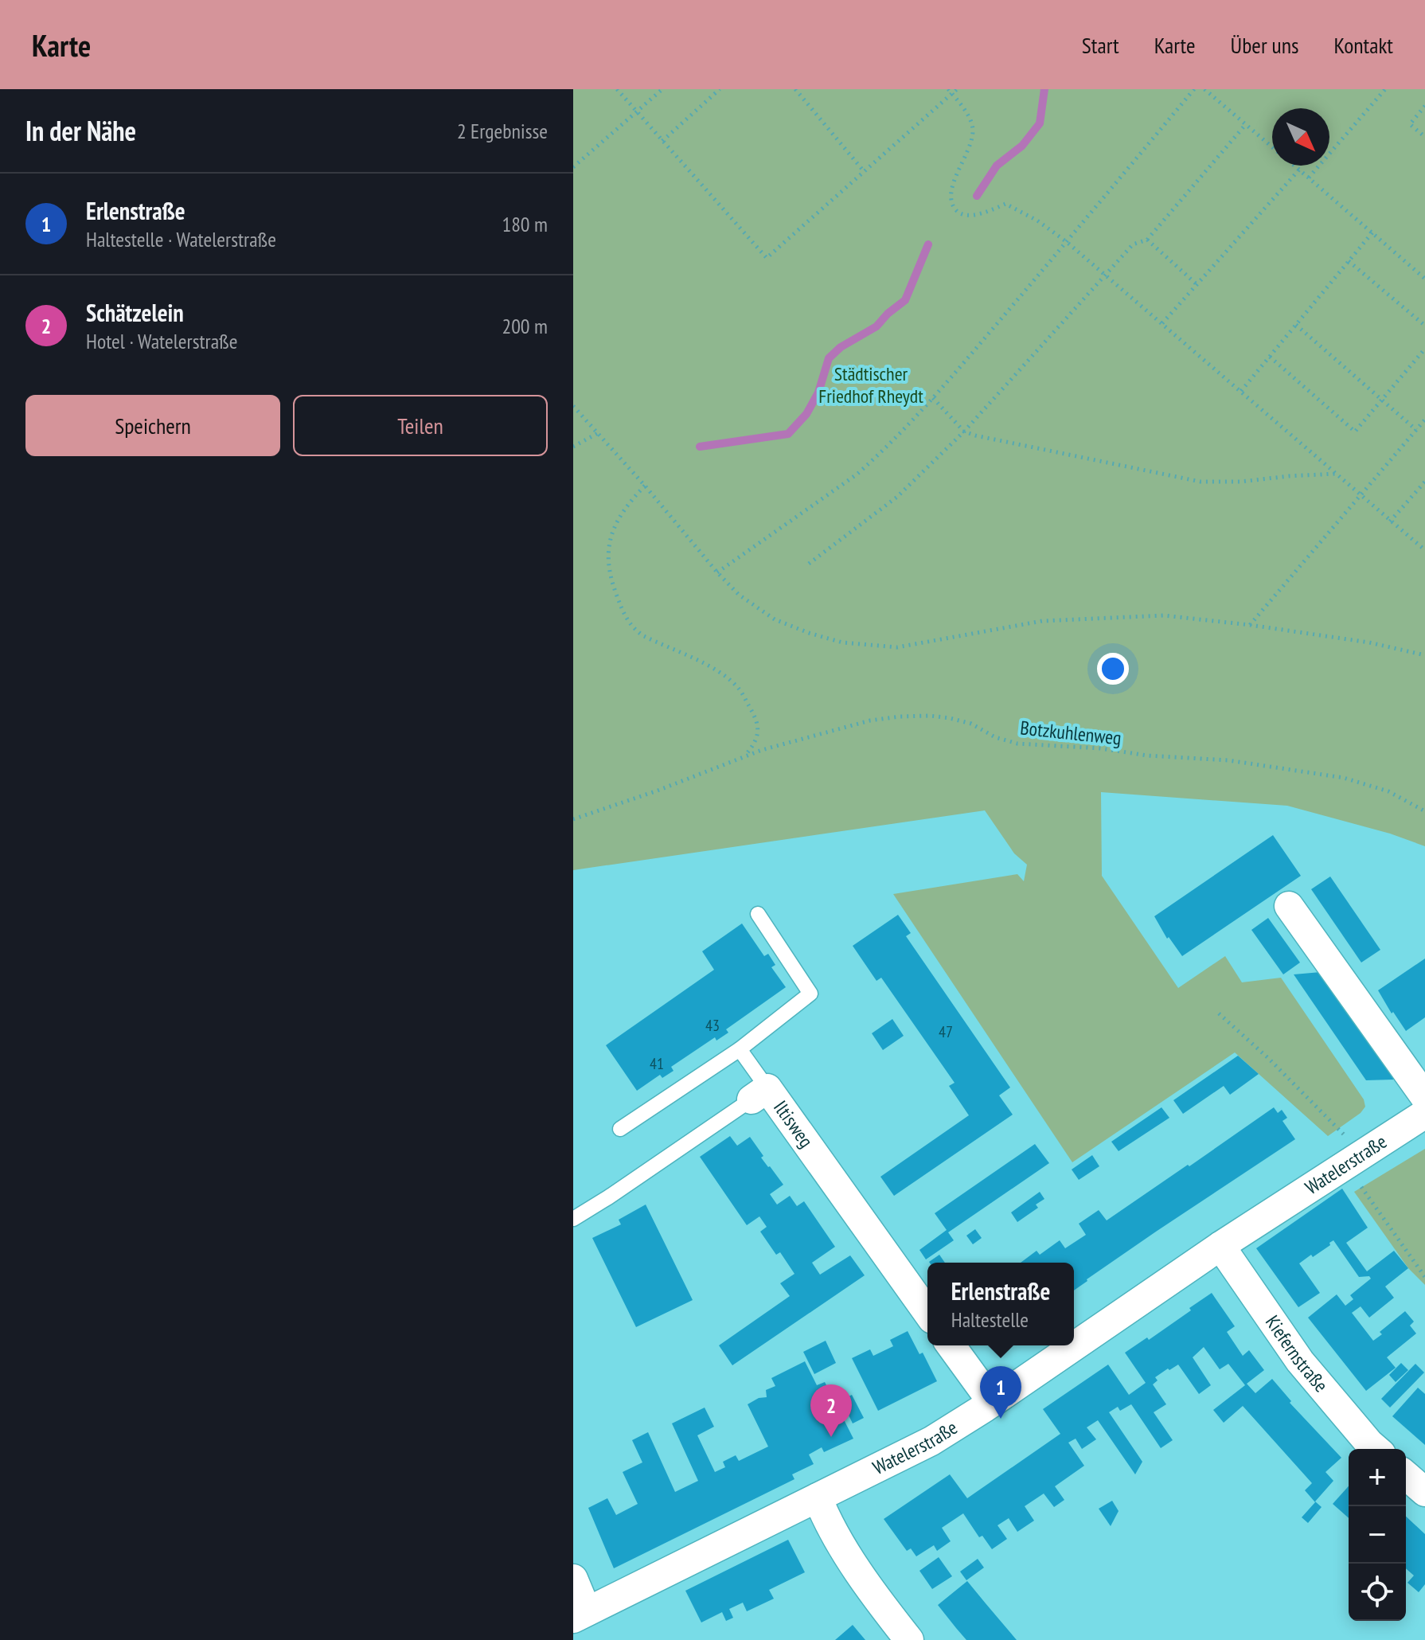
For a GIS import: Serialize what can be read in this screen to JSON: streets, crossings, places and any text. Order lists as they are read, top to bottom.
{
  "streets": {
    "street": ["Iltisweg", "Watelerstraße", "Kiefernstraße"],
    "path": ["Botzkuhlenweg"]
  },
  "crossings": [
    ["Watelerstraße", "Kiefernstraße"]
  ],
  "parks": ["Städtischer Friedhof Rheydt"],
  "house_numbers": ["43", "47", "41"],
  "north": "bottom right",
  "page": {
    "header": "Karte",
    "nav": [
      "Start",
      "Karte",
      "Über uns",
      "Kontakt"
    ],
    "heading": ["In der Nähe", "2 Ergebnisse"],
    "list": [
      {
        "mark": "1",
        "name": "Erlenstraße",
        "note": "Haltestelle · Watelerstraße",
        "value": "180 m"
      },
      {
        "mark": "2",
        "name": "Schätzelein",
        "note": "Hotel · Watelerstraße",
        "value": "200 m"
      }
    ],
    "buttons": ["Speichern", "Teilen"],
    "popup": ["Erlenstraße", "Haltestelle"],
    "pins": ["1", "2"],
    "map_buttons": ["+", "−"]
  }
}
